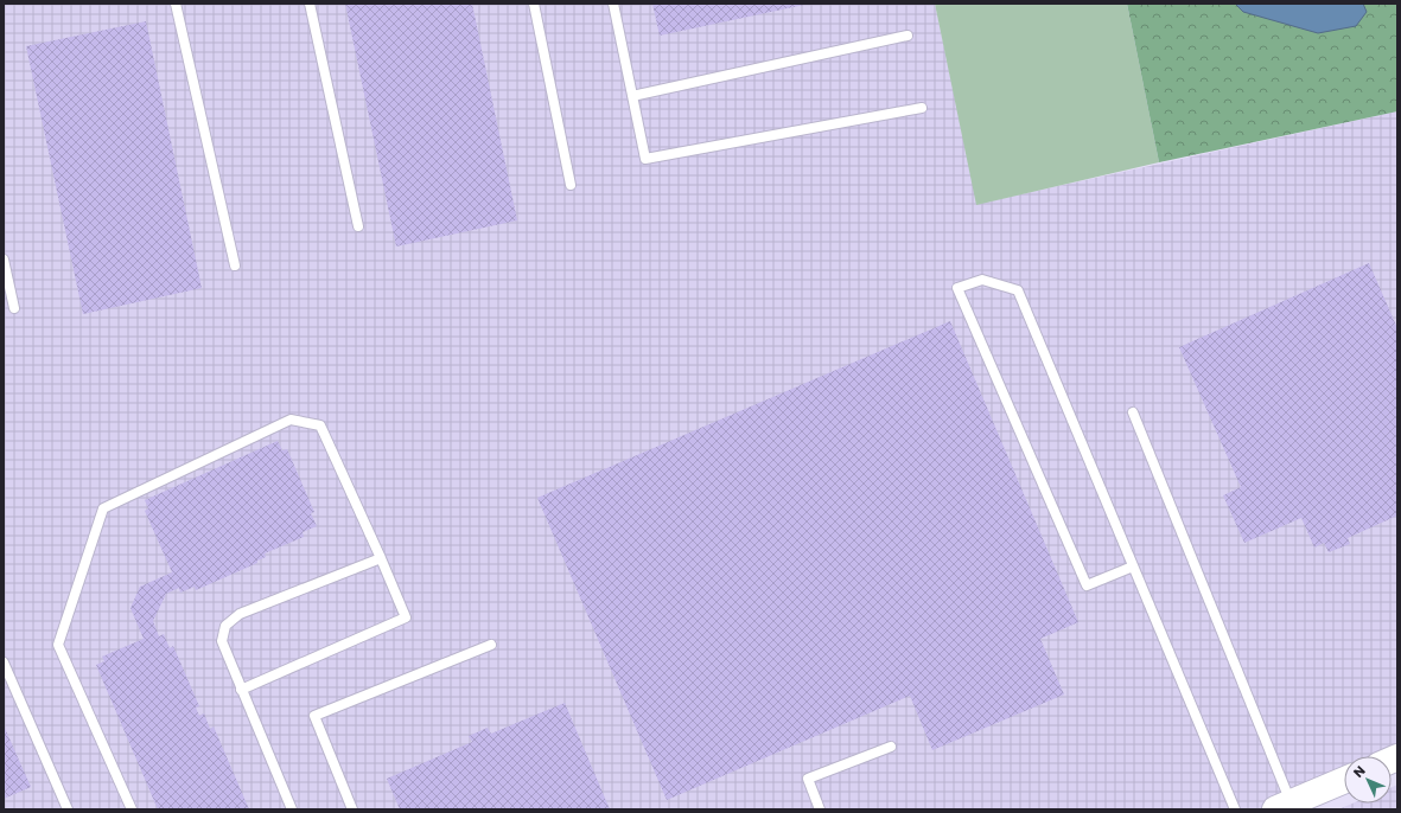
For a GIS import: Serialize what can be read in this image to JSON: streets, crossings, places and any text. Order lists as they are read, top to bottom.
{
  "north": "top left"
}
